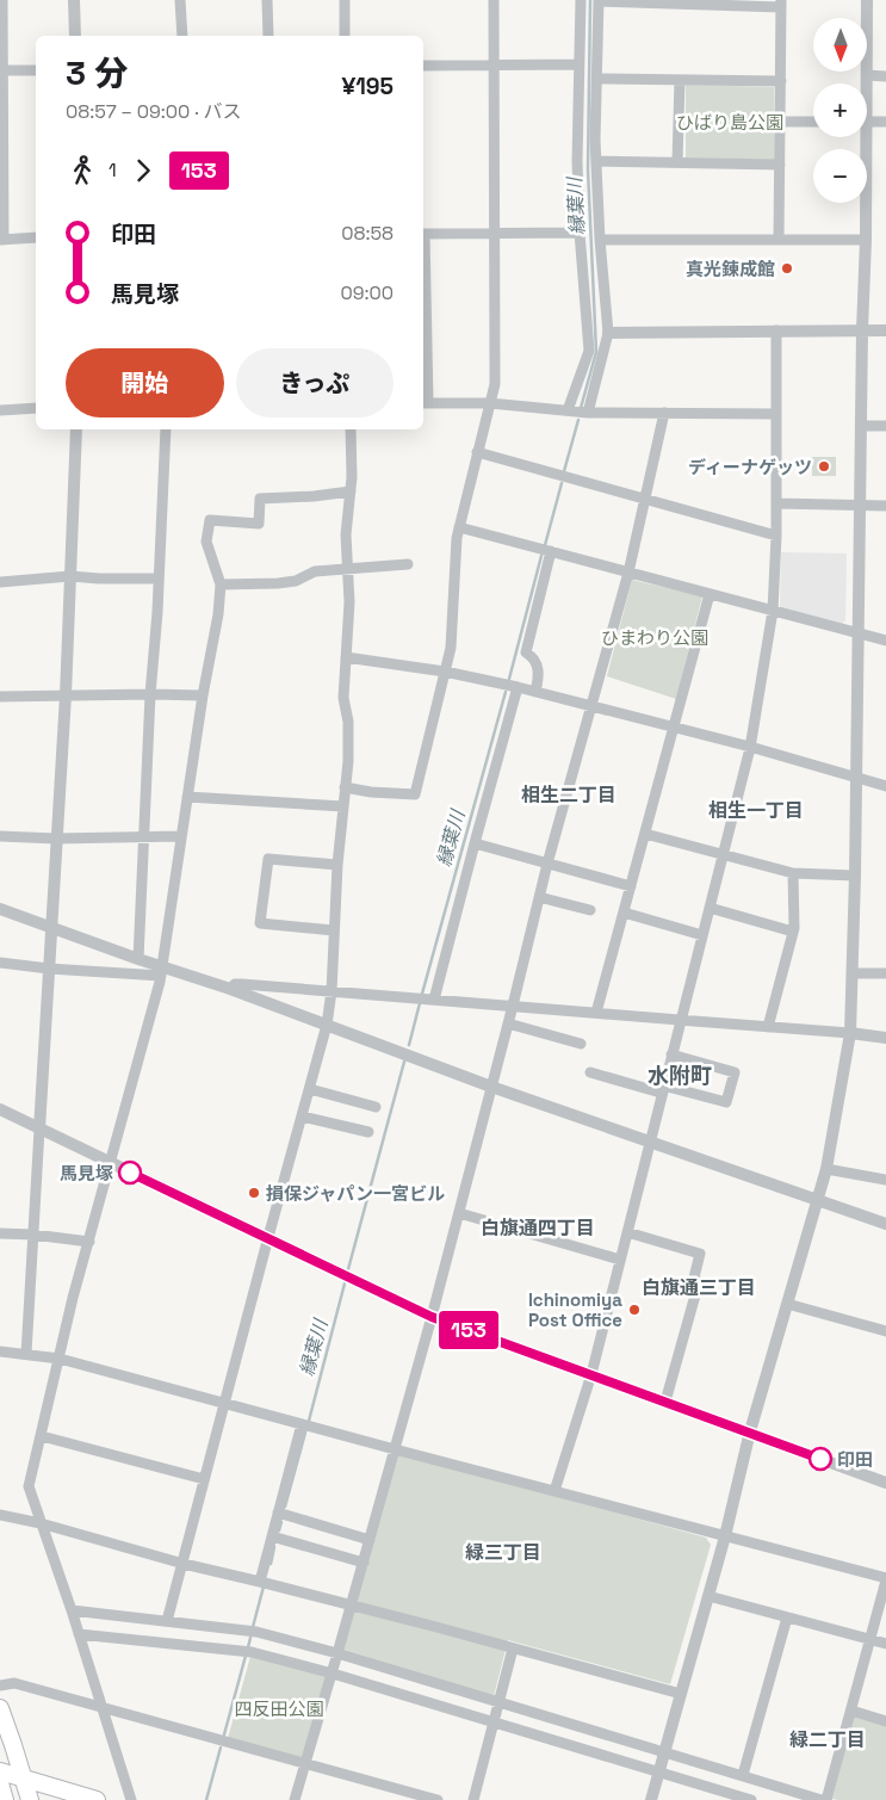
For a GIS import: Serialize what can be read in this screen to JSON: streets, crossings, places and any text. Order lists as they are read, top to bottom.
{
  "districts": [
    "相生二丁目",
    "相生一丁目",
    "水附町",
    "白旗通四丁目",
    "白旗通三丁目",
    "緑三丁目",
    "緑二丁目"
  ],
  "water": ["縁葉川"],
  "parks": ["ひばり島公園", "ひまわり公園", "四反田公園"],
  "places": [
    "真光錬成館",
    "ディーナゲッツ",
    "馬見塚",
    "損保ジャパン一宮ビル",
    "Ichinomiya Post Office",
    "印田"
  ],
  "lines": ["bus line 153"],
  "north": "bottom",
  "page": {
    "on_map": "153",
    "map_buttons": ["+", "−"],
    "heading": ["3 分", "08:57 – 09:00 · バス", "¥195"],
    "legs": ["1", "153"],
    "list": [
      {
        "name": "印田",
        "value": "08:58"
      },
      {
        "name": "馬見塚",
        "value": "09:00"
      }
    ],
    "buttons": ["開始", "きっぷ"]
  }
}
